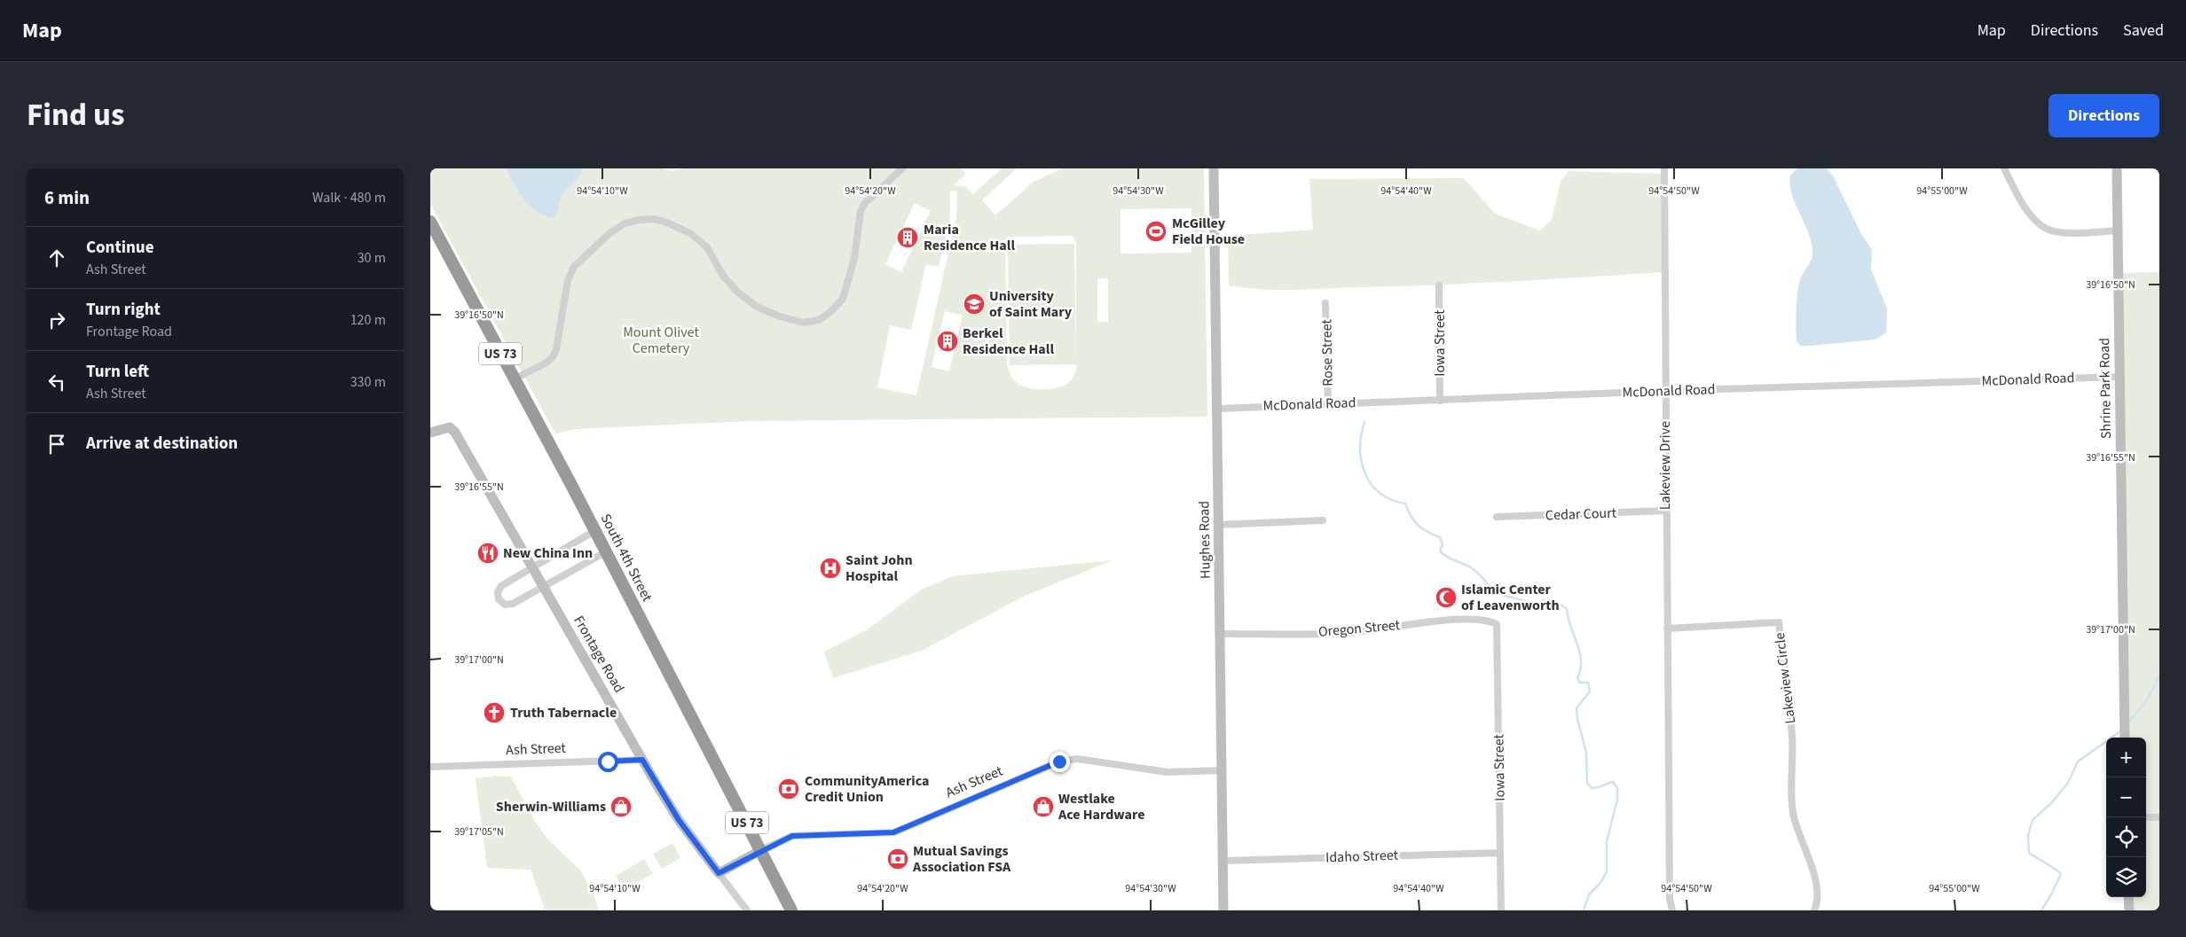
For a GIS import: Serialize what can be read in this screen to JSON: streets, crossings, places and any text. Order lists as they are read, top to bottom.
{
  "streets": {
    "highway": ["US 73", "South 4th Street"],
    "street": [
      "Iowa Street",
      "Rose Street",
      "McDonald Road",
      "Shrine Park Road",
      "Lakeview Drive",
      "Cedar Court",
      "Hughes Road",
      "Oregon Street",
      "Frontage Road",
      "Lakeview Circle",
      "Ash Street",
      "Idaho Street"
    ]
  },
  "crossings": [
    ["Iowa Street", "McDonald Road"],
    ["Iowa Street", "Oregon Street"],
    ["Iowa Street", "Idaho Street"],
    ["Rose Street", "McDonald Road"],
    ["McDonald Road", "Shrine Park Road"],
    ["McDonald Road", "Lakeview Drive"],
    ["McDonald Road", "Hughes Road"],
    ["Lakeview Drive", "Cedar Court"],
    ["Lakeview Drive", "Lakeview Circle"],
    ["Hughes Road", "Oregon Street"],
    ["Hughes Road", "Ash Street"],
    ["Hughes Road", "Idaho Street"],
    ["South 4th Street", "Ash Street"],
    ["Frontage Road", "Ash Street"]
  ],
  "parks": ["Mount Olivet Cemetery"],
  "places": {
    "sports": ["McGilley Field House"],
    "building": ["Maria Residence Hall", "Berkel Residence Hall"],
    "school or university": ["University of Saint Mary"],
    "restaurant": ["New China Inn"],
    "hospital": ["Saint John Hospital"],
    "mosque": ["Islamic Center of Leavenworth"],
    "church": ["Truth Tabernacle"],
    "bank": ["CommunityAmerica Credit Union", "Mutual Savings Association FSA"],
    "shop": ["Sherwin-Williams", "Westlake Ace Hardware"]
  },
  "page": {
    "header": "Map",
    "nav": ["Map", "Directions", "Saved"],
    "title": "Find us",
    "buttons": "Directions",
    "heading": ["6 min", "Walk · 480 m"],
    "list": [
      ["Continue", "Ash Street", "30 m"],
      ["Turn right", "Frontage Road", "120 m"],
      ["Turn left", "Ash Street", "330 m"],
      "Arrive at destination"
    ],
    "map_buttons": ["+", "−"]
  },
  "coordinates": [
    "94°54'10\"W",
    "94°54'20\"W",
    "94°54'30\"W",
    "94°54'40\"W",
    "94°54'50\"W",
    "94°55'00\"W",
    "39°16'50\"N",
    "39°16'55\"N",
    "39°17'00\"N",
    "39°17'05\"N"
  ]
}
